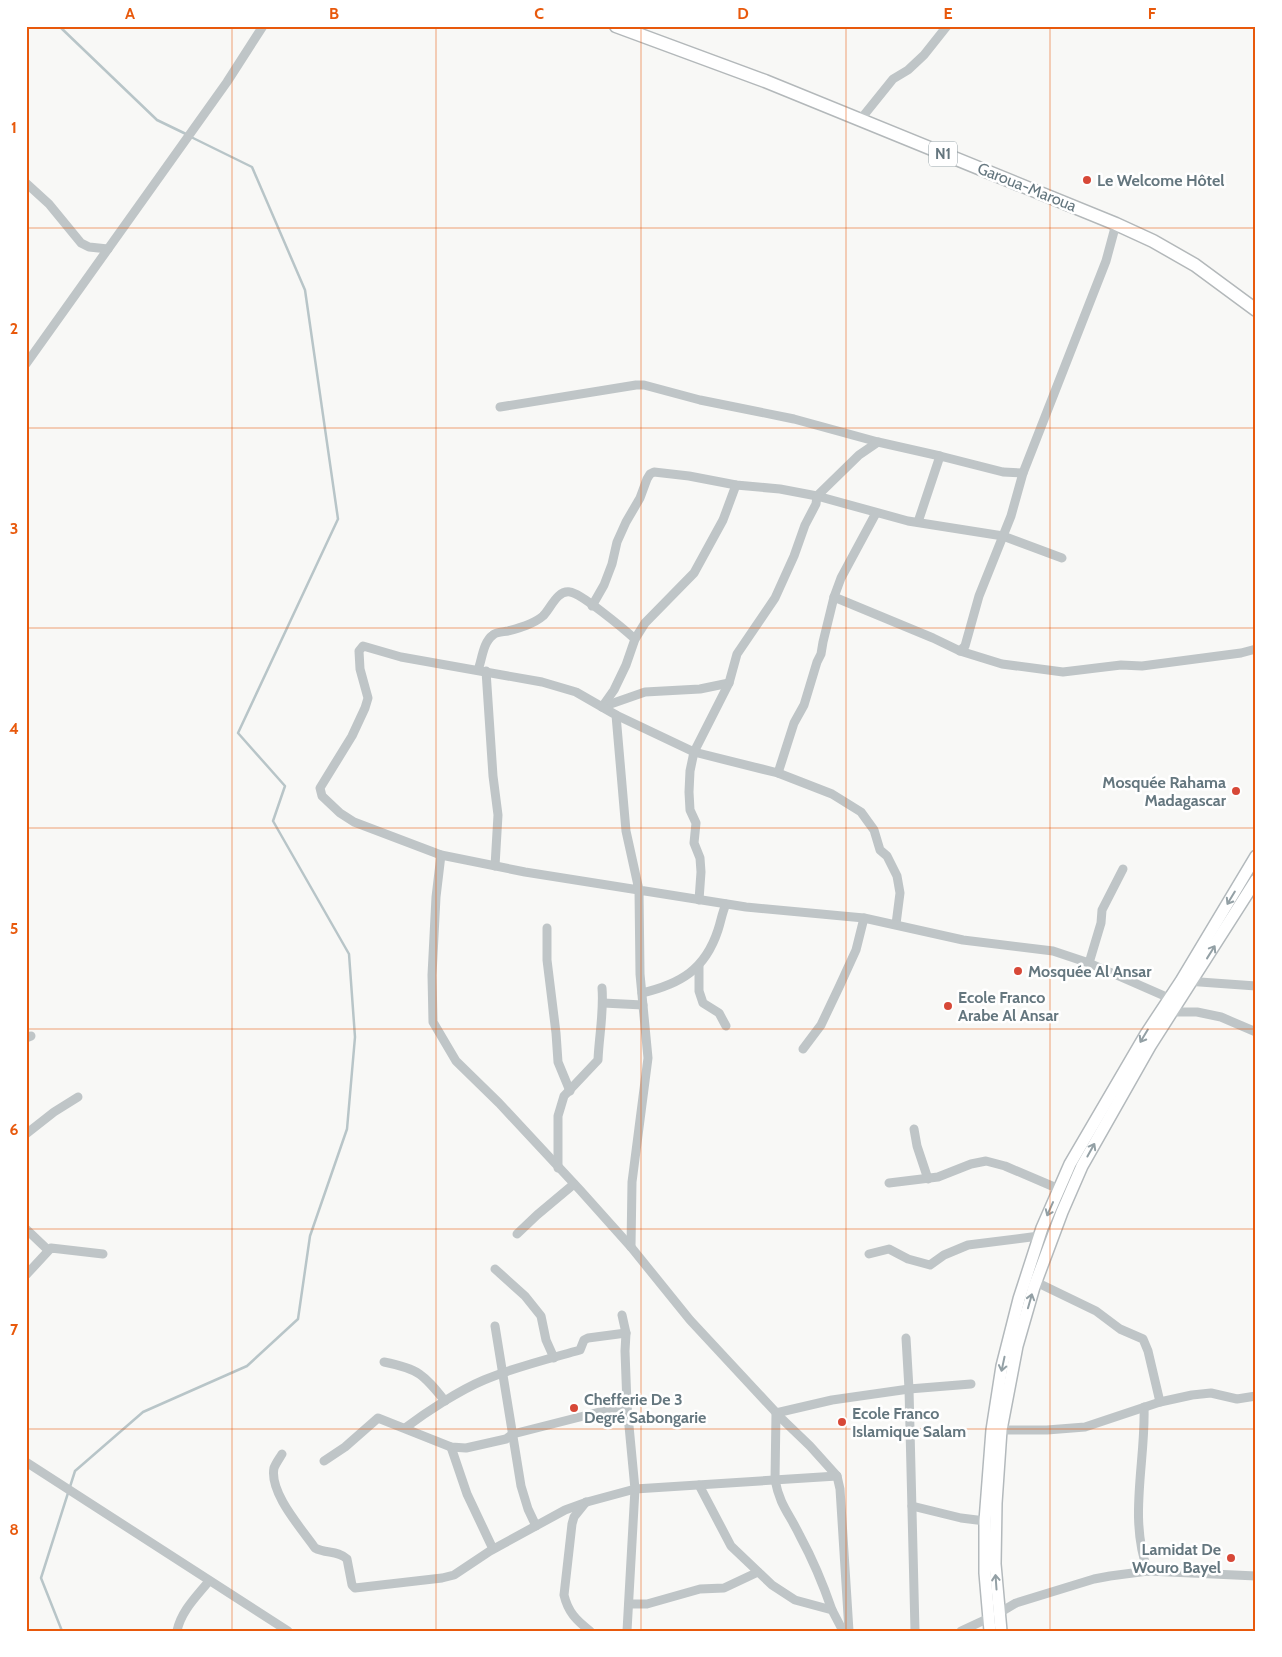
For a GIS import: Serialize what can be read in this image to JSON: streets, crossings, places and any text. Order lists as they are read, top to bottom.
{
  "streets": {
    "highway": ["N1", "Garoua-Maroua"]
  },
  "places": [
    "Le Welcome Hôtel",
    "Mosquée Rahama Madagascar",
    "Mosquée Al Ansar",
    "Ecole Franco Arabe Al Ansar",
    "Chefferie De 3 Degré Sabongarie",
    "Ecole Franco Islamique Salam",
    "Lamidat De Wouro Bayel"
  ],
  "grid": {
    "columns": [
      "A",
      "B",
      "C",
      "D",
      "E",
      "F"
    ],
    "rows": [
      "1",
      "2",
      "3",
      "4",
      "5",
      "6",
      "7",
      "8"
    ]
  }
}
